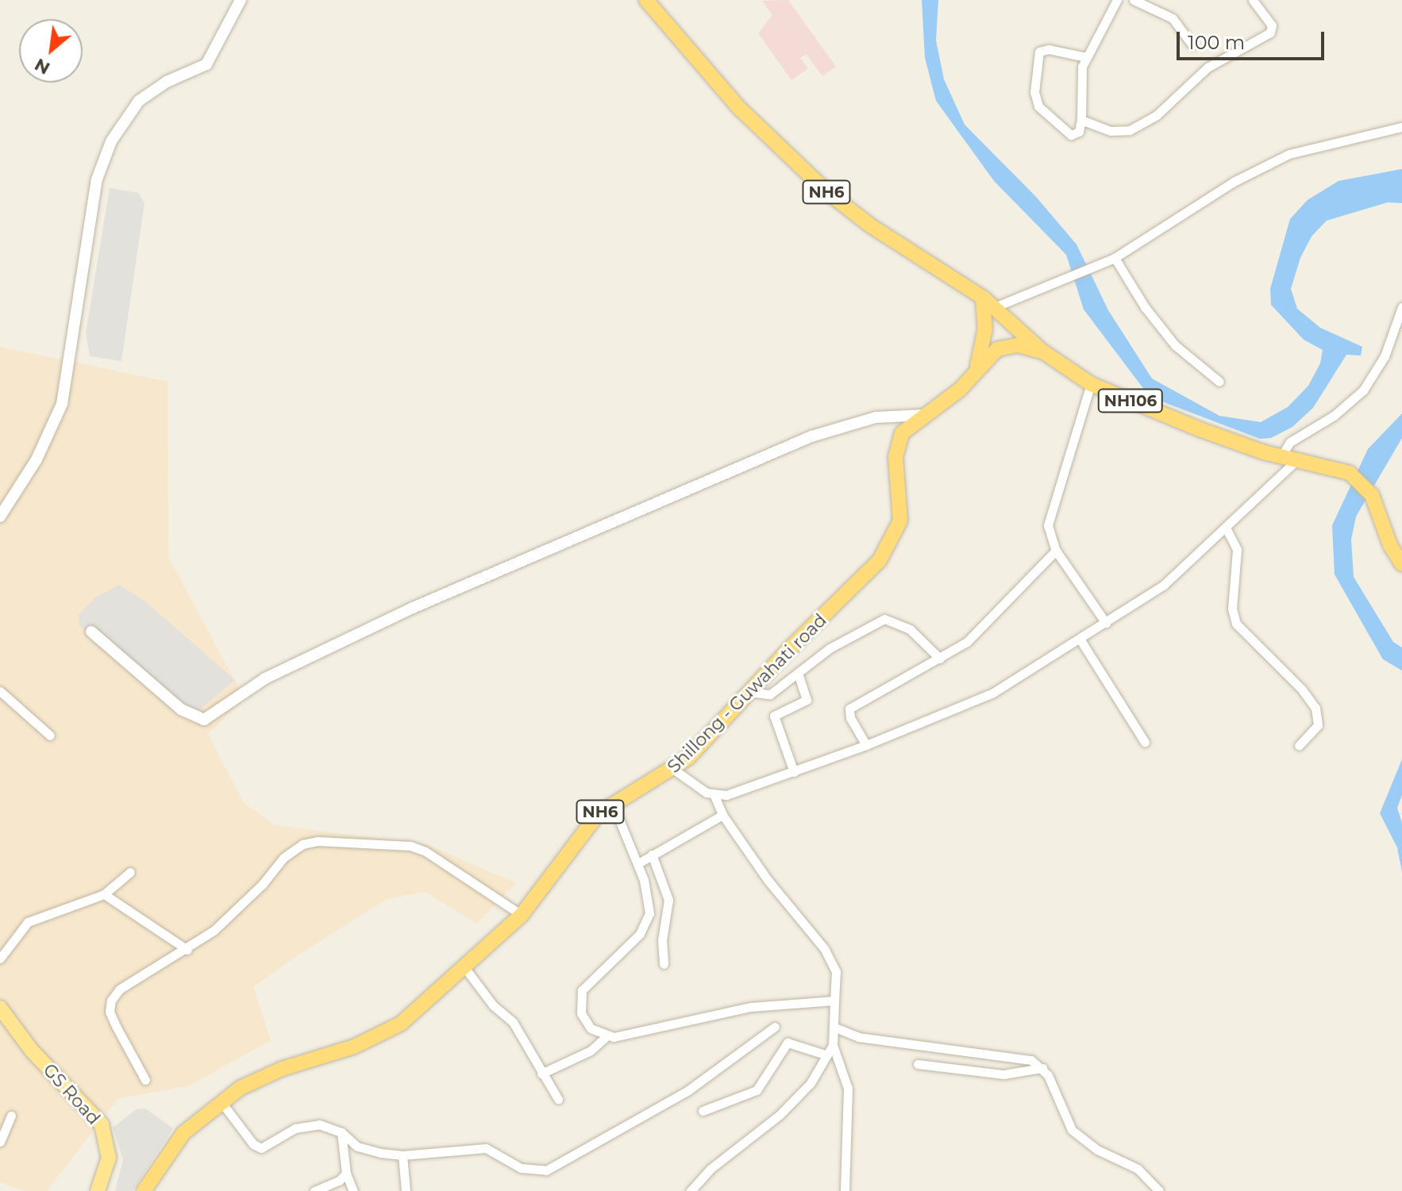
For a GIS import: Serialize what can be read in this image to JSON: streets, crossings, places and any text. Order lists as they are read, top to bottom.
{
  "streets": {
    "highway": ["NH6", "NH106", "Shillong - Guwahati road"],
    "main road": ["GS Road"]
  },
  "crossings": [
    ["NH6", "NH106"],
    ["NH106", "Shillong - Guwahati road"]
  ],
  "scale_bar": "100 m",
  "north": "bottom left"
}
